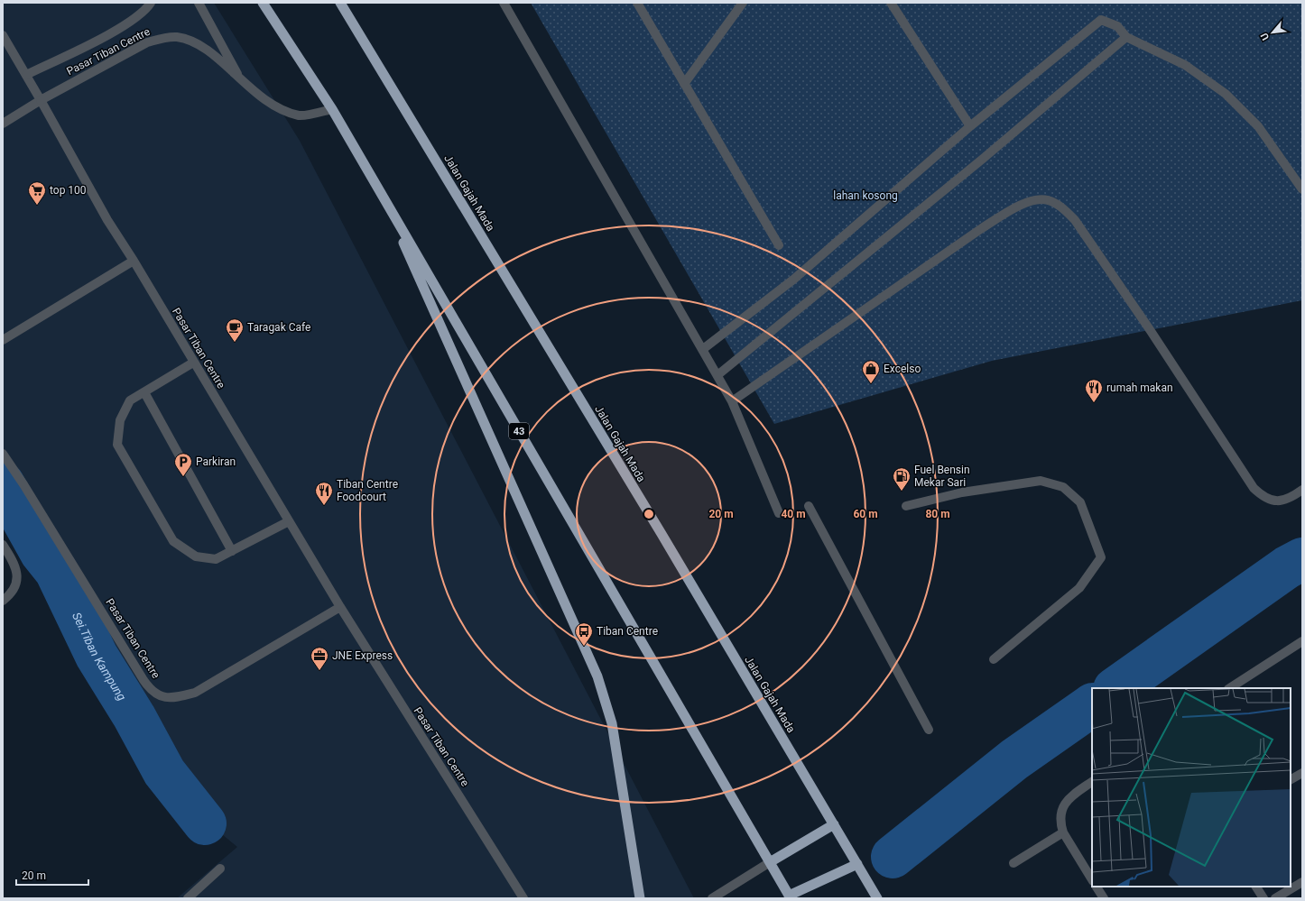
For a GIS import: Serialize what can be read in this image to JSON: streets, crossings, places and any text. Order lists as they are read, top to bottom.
{
  "streets": {
    "highway": ["Jalan Gajah Mada", "43"],
    "street": ["Pasar Tiban Centre"]
  },
  "crossings": [
    ["Pasar Tiban Centre", "43"]
  ],
  "water": ["Sei.Tiban Kampung"],
  "parks": ["lahan kosong"],
  "places": {
    "supermarket": ["top 100"],
    "cafe": ["Taragak Cafe"],
    "shop": ["Excelso"],
    "restaurant": ["rumah makan", "Tiban Centre Foodcourt"],
    "parking": ["Parkiran"],
    "fuel station": ["Fuel Bensin Mekar Sari"],
    "bus stop": ["Tiban Centre"],
    "office": ["JNE Express"]
  },
  "scale_bar": "20 m",
  "north": "bottom left",
  "rings": [
    "20 m",
    "40 m",
    "60 m",
    "80 m"
  ]
}
